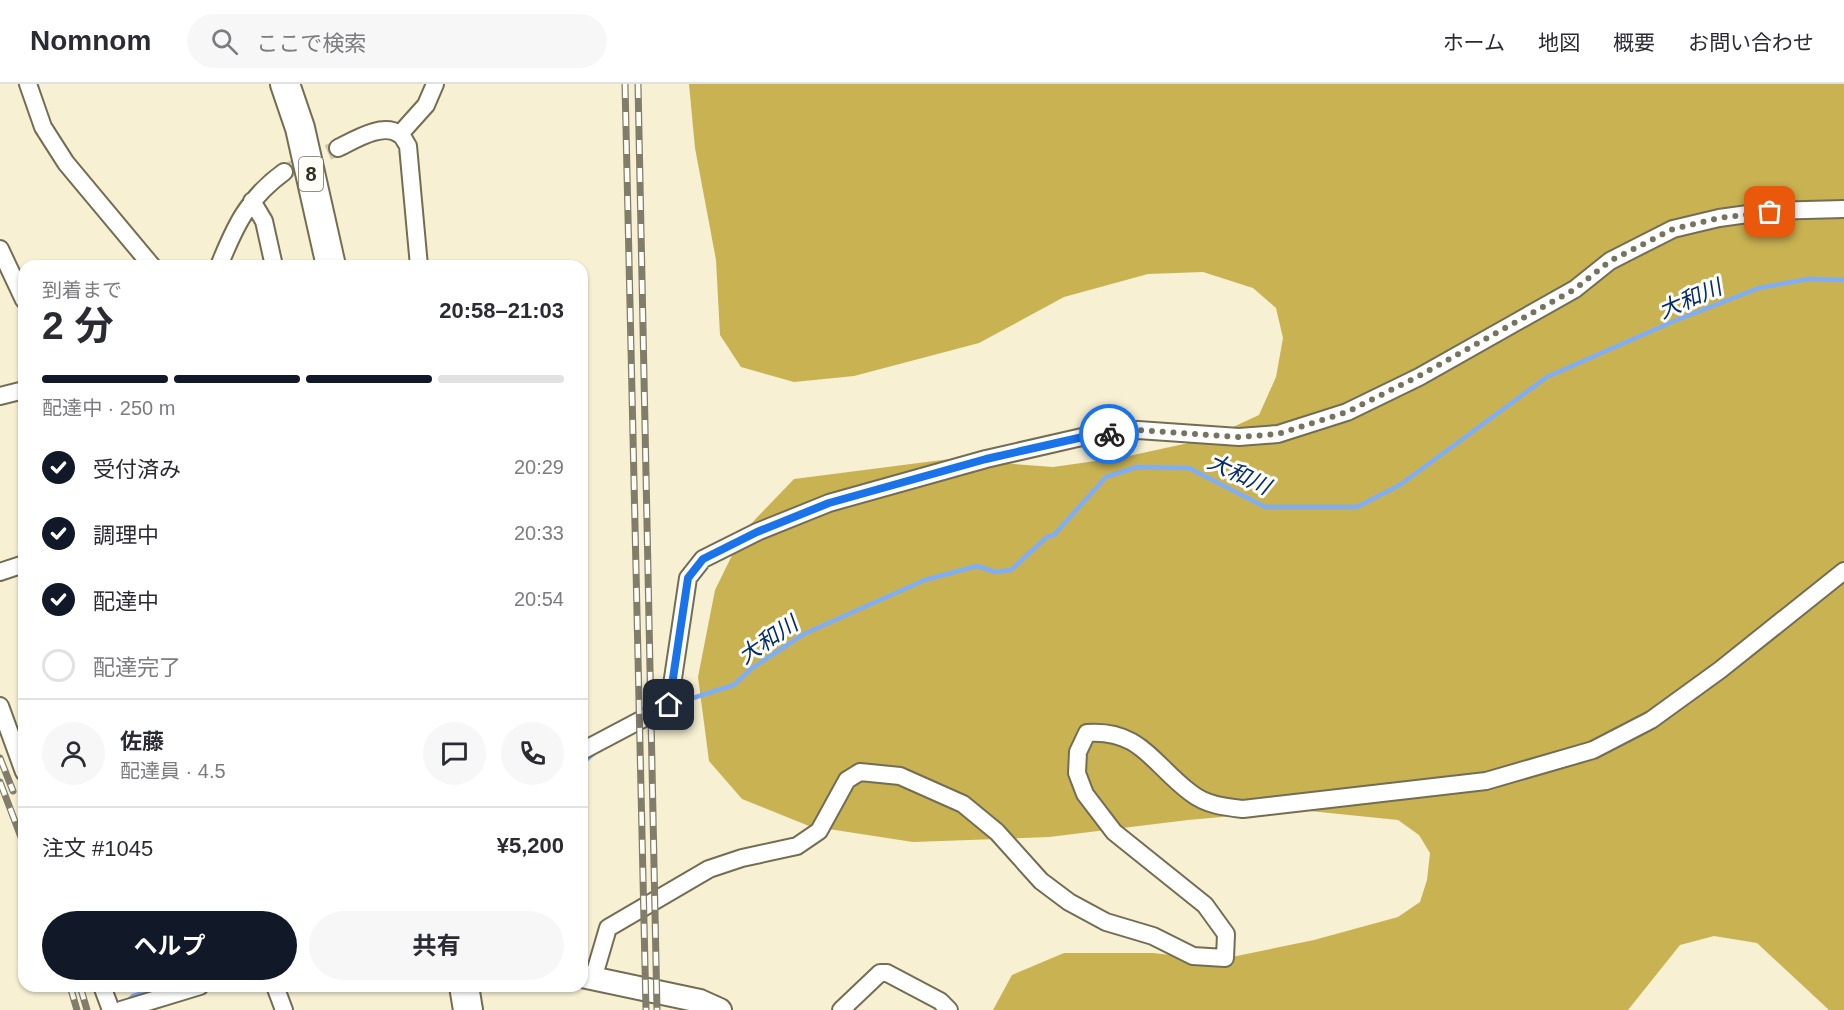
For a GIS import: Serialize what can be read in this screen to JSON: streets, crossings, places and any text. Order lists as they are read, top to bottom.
{
  "streets": {
    "highway": ["8"]
  },
  "water": ["大和川"],
  "page": {
    "header": "Nomnom",
    "search": "ここで検索",
    "nav": [
      "ホーム",
      "地図",
      "概要",
      "お問い合わせ"
    ],
    "heading": ["2 分", "到着まで", "20:58–21:03"],
    "panel": [
      "佐藤",
      "配達員 · 4.5",
      "注文 #1045",
      "¥5,200"
    ],
    "bar": "配達中 · 250 m",
    "list": [
      ["受付済み", "20:29"],
      ["調理中", "20:33"],
      ["配達中", "20:54"],
      "配達完了"
    ],
    "buttons": ["ヘルプ", "共有"]
  }
}
